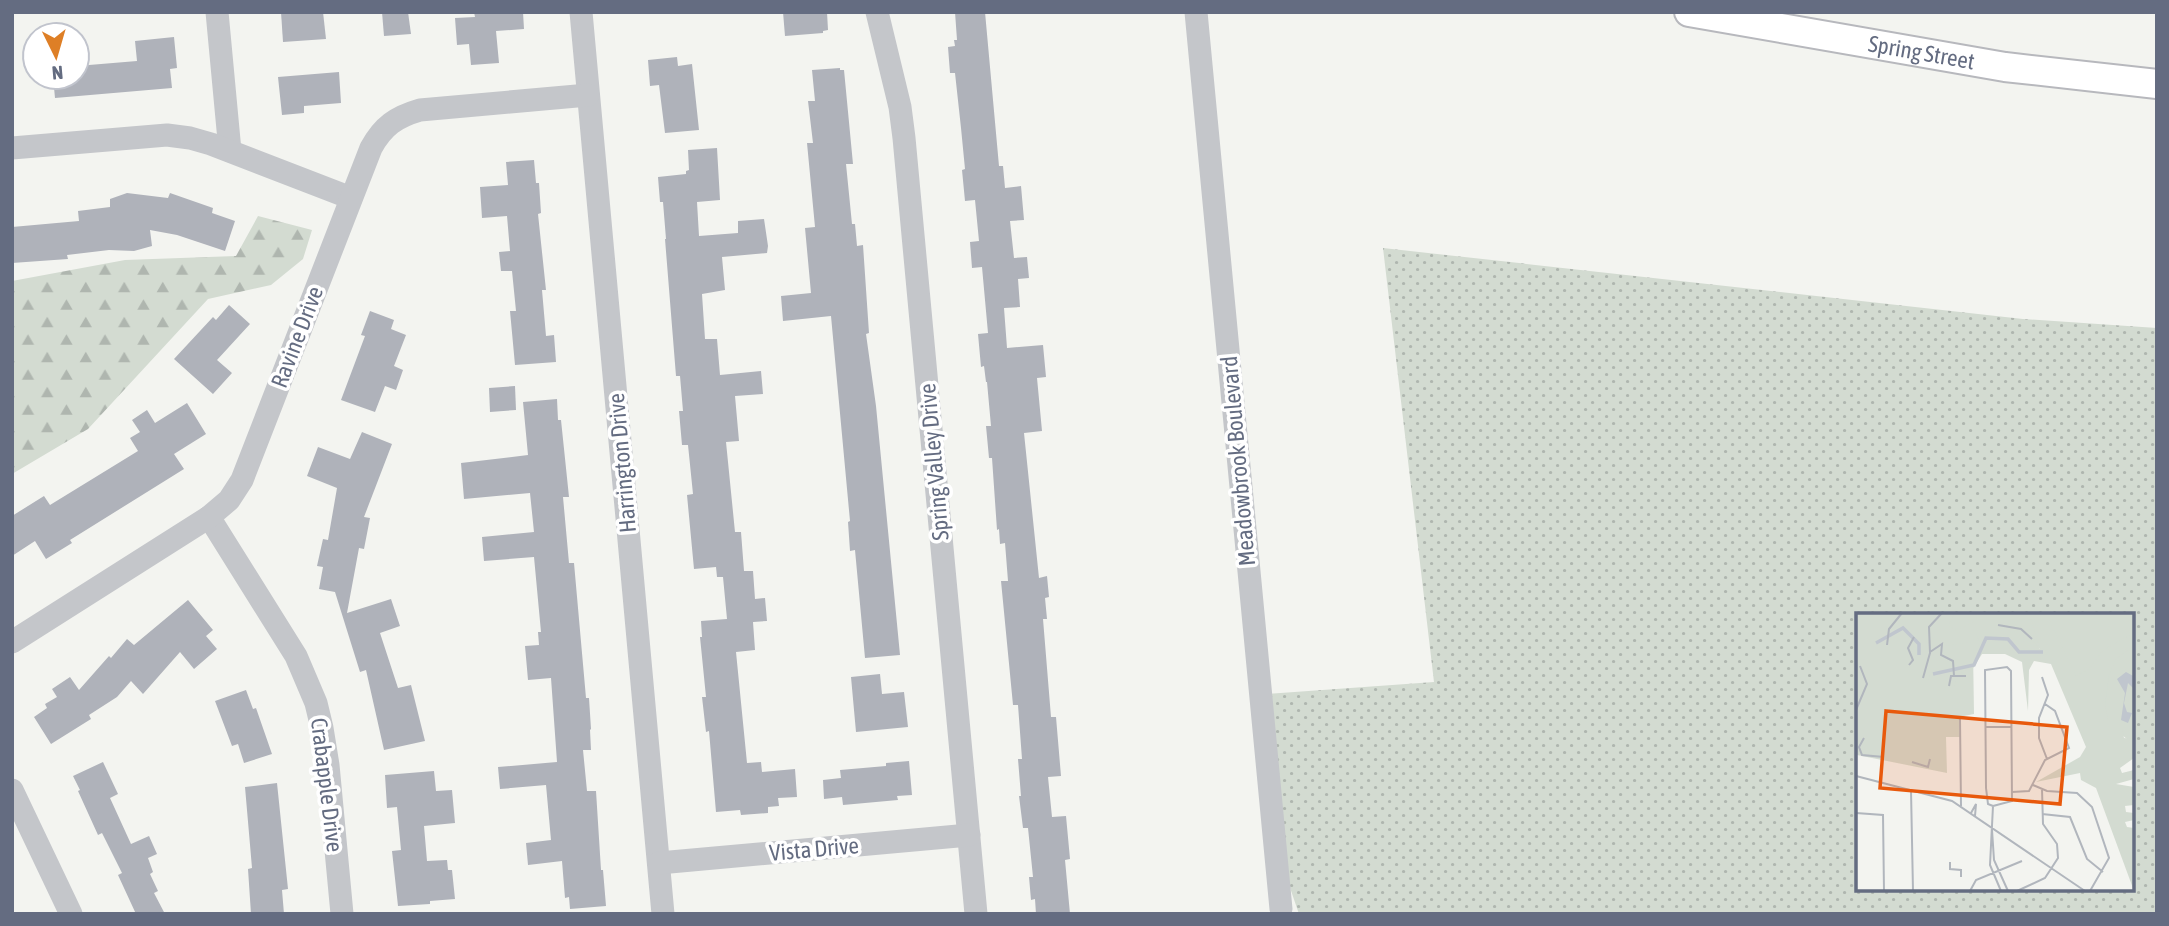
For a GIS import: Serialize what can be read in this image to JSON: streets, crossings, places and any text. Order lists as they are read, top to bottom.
{
  "streets": {
    "main road": ["Spring Street"],
    "street": [
      "Ravine Drive",
      "Meadowbrook Boulevard",
      "Spring Valley Drive",
      "Harrington Drive",
      "Crabapple Drive",
      "Vista Drive"
    ]
  },
  "crossings": [
    ["Ravine Drive", "Harrington Drive"],
    ["Ravine Drive", "Crabapple Drive"],
    ["Spring Valley Drive", "Vista Drive"],
    ["Harrington Drive", "Vista Drive"]
  ],
  "north": "bottom"
}
